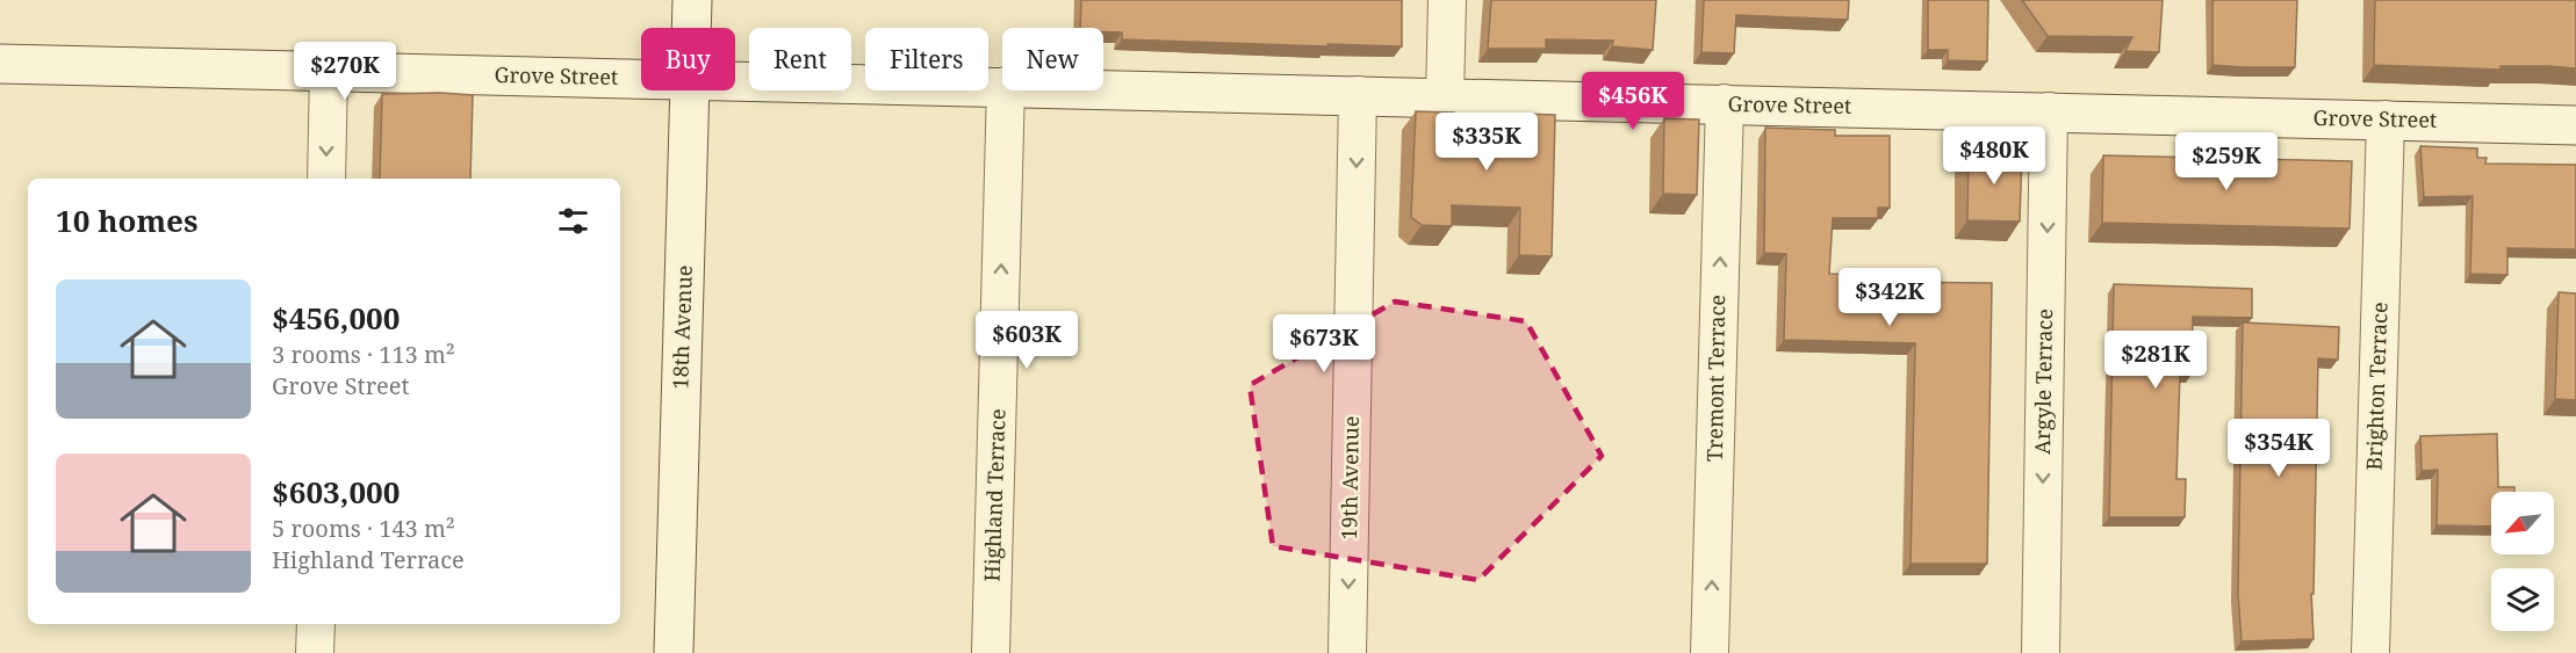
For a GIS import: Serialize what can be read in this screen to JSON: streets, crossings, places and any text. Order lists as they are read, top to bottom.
{
  "streets": {
    "main road": ["Grove Street", "18th Avenue"],
    "street": [
      "Tremont Terrace",
      "Argyle Terrace",
      "Brighton Terrace",
      "19th Avenue",
      "Highland Terrace"
    ]
  },
  "crossings": [
    ["Grove Street", "Tremont Terrace"],
    ["Grove Street", "Argyle Terrace"],
    ["Grove Street", "Brighton Terrace"],
    ["Grove Street", "19th Avenue"]
  ],
  "one_way": [
    "Tremont Terrace",
    "Argyle Terrace",
    "19th Avenue",
    "Highland Terrace"
  ],
  "north": "bottom left",
  "page": {
    "chip": [
      "Buy",
      "Rent",
      "Filters",
      "New"
    ],
    "price": [
      "$270K",
      "$456K",
      "$335K",
      "$480K",
      "$259K",
      "$342K",
      "$603K",
      "$673K",
      "$281K",
      "$354K"
    ],
    "heading": "10 homes",
    "list": [
      {
        "name": "$456,000",
        "note": "3 rooms · 113 m² · Grove Street"
      },
      {
        "name": "$603,000",
        "note": "5 rooms · 143 m² · Highland Terrace"
      }
    ]
  }
}
